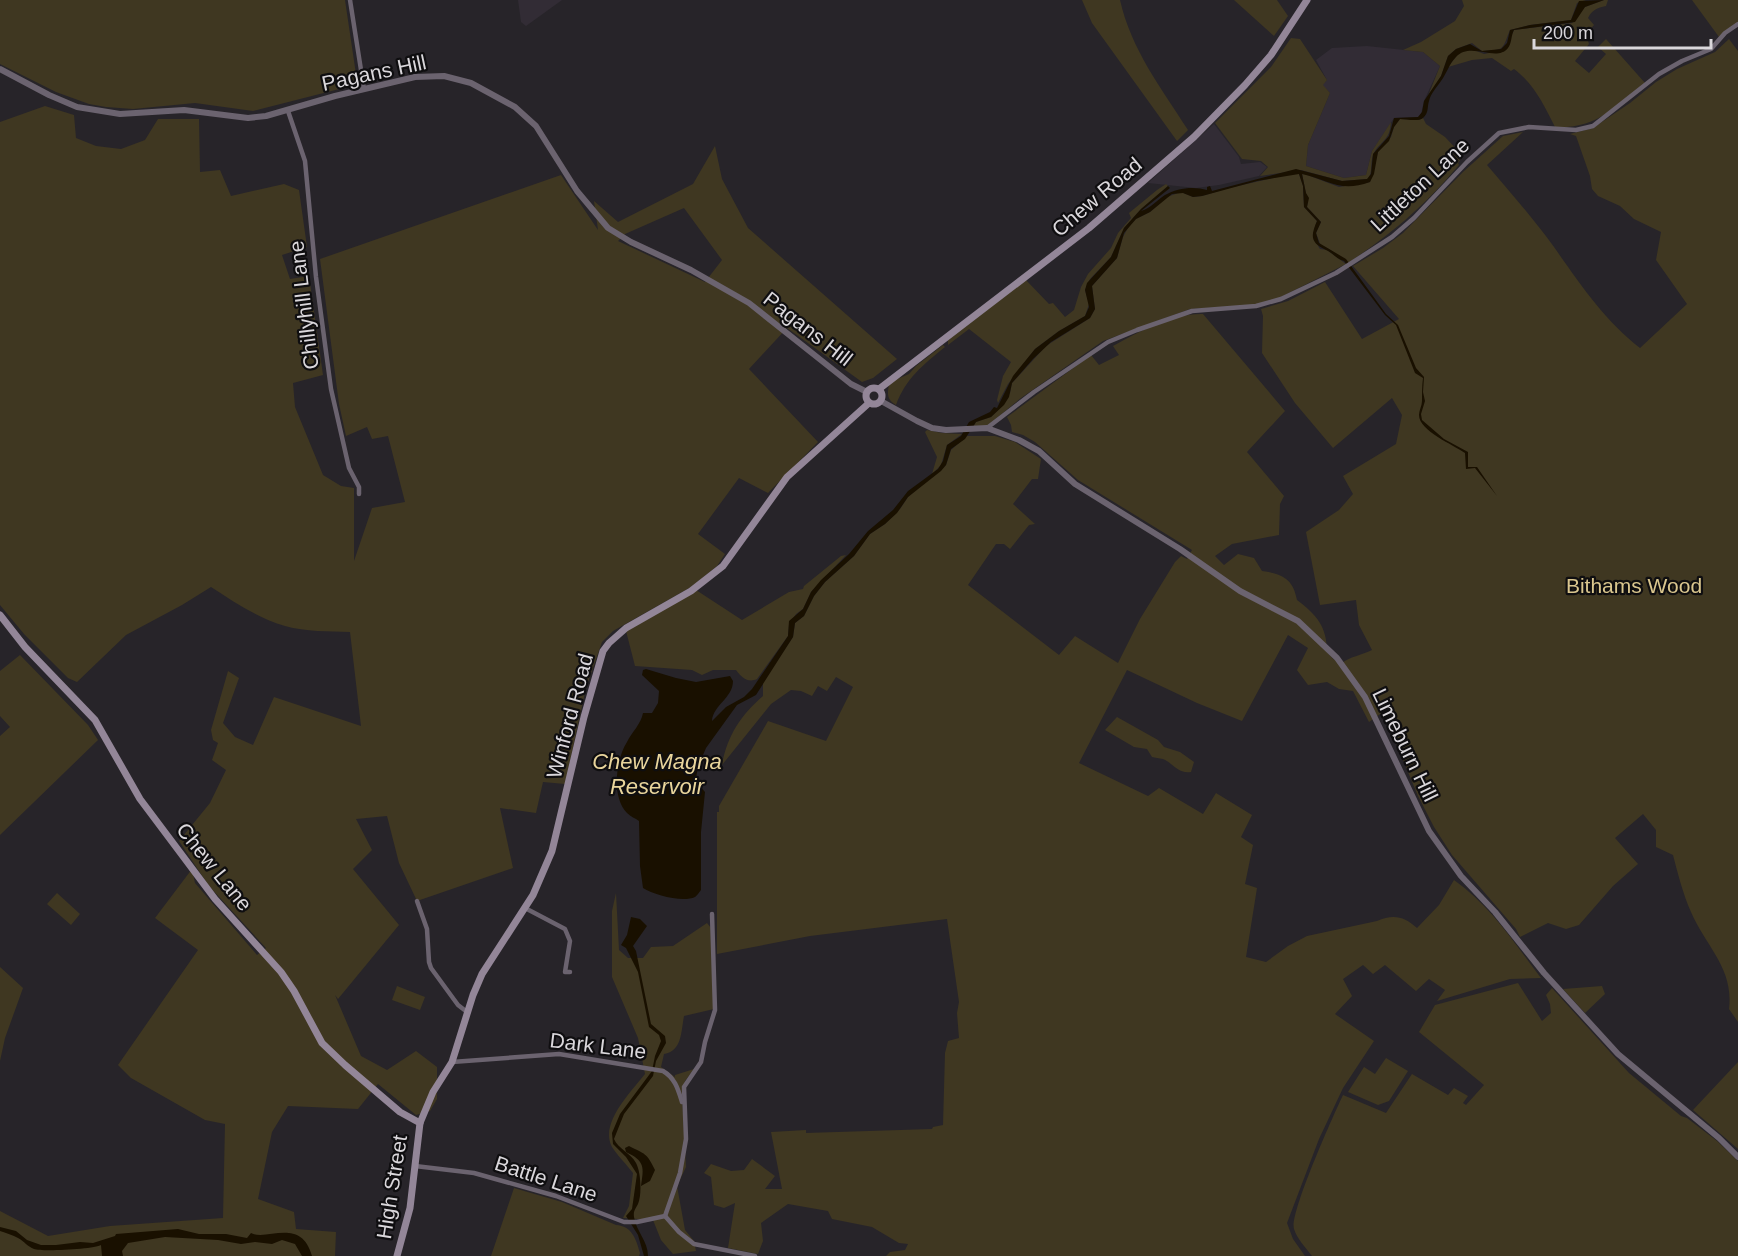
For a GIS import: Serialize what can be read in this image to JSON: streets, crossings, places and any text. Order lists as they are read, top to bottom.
{
  "streets": {
    "main road": [
      "Chew Road",
      "Winford Road",
      "Chew Lane",
      "High Street"
    ],
    "street": [
      "Pagans Hill",
      "Littleton Lane",
      "Chillyhill Lane",
      "Limeburn Hill",
      "Dark Lane",
      "Battle Lane"
    ]
  },
  "crossings": [
    ["Pagans Hill", "Chew Road"],
    ["Pagans Hill", "Chillyhill Lane"],
    ["Pagans Hill", "Winford Road"],
    ["Pagans Hill", "Limeburn Hill"],
    ["Littleton Lane", "Limeburn Hill"],
    ["Chew Road", "Winford Road"],
    ["Chew Road", "Limeburn Hill"],
    ["Winford Road", "Limeburn Hill"],
    ["Winford Road", "Chew Lane"],
    ["Winford Road", "Dark Lane"],
    ["Winford Road", "High Street"],
    ["Chew Lane", "High Street"],
    ["Battle Lane", "High Street"]
  ],
  "water": ["Chew Magna Reservoir"],
  "parks": ["Bithams Wood"],
  "scale_bar": "200 m"
}
